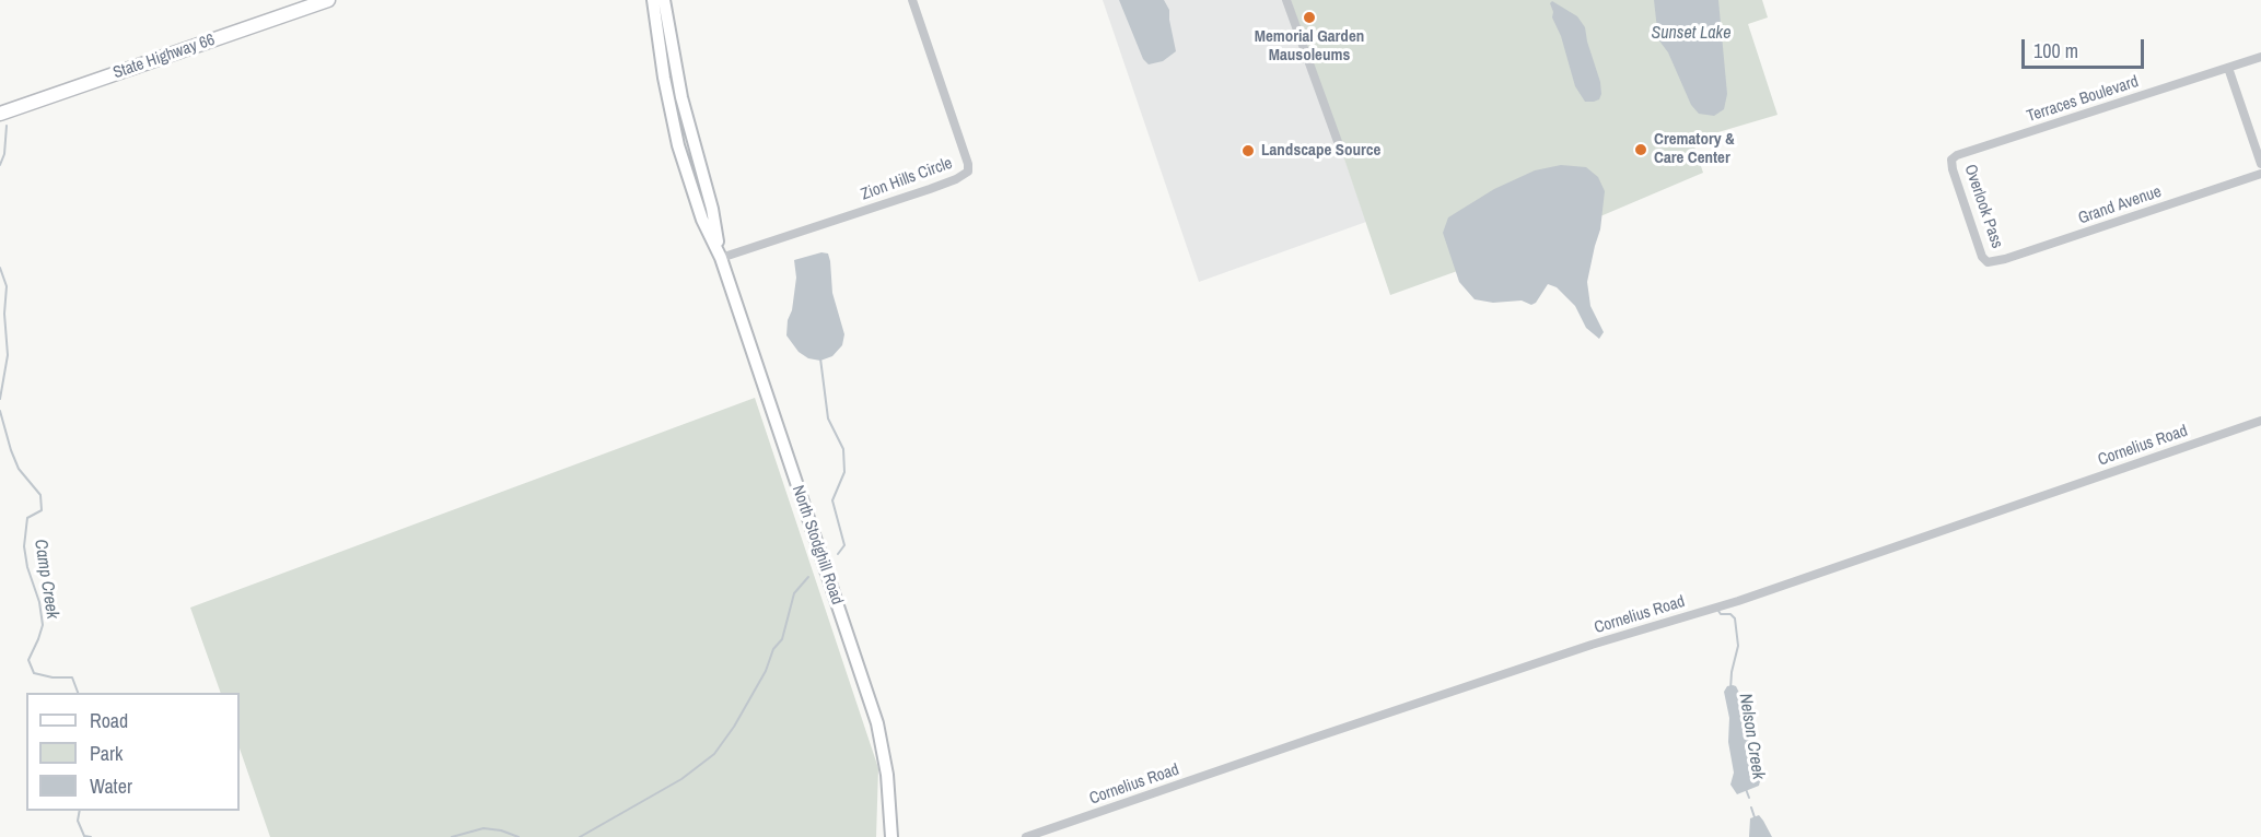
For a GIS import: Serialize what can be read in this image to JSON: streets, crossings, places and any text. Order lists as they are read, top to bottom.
{
  "streets": {
    "main road": ["State Highway 66"],
    "street": [
      "Terraces Boulevard",
      "Zion Hills Circle",
      "Grand Avenue",
      "Overlook Pass",
      "Cornelius Road",
      "North Stodghill Road"
    ]
  },
  "crossings": [
    ["Terraces Boulevard", "Overlook Pass"],
    ["Zion Hills Circle", "North Stodghill Road"],
    ["Grand Avenue", "Overlook Pass"]
  ],
  "water": ["Sunset Lake", "Camp Creek", "Nelson Creek"],
  "places": ["Memorial Garden Mausoleums", "Crematory & Care Center", "Landscape Source"],
  "legend": ["Road", "Park", "Water"],
  "scale_bar": "100 m"
}
